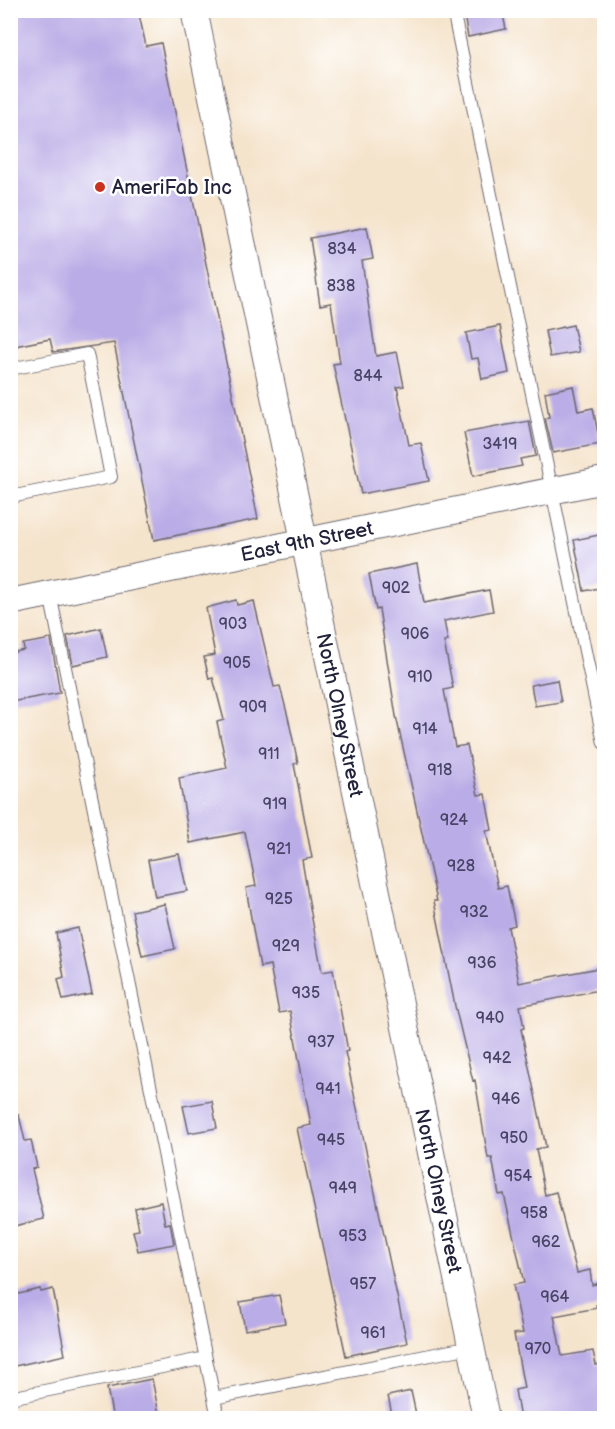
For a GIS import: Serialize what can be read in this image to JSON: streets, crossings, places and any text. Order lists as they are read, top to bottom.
{
  "streets": {
    "street": ["East 9th Street", "North Olney Street"]
  },
  "crossings": [
    ["East 9th Street", "North Olney Street"]
  ],
  "places": ["AmeriFab Inc"],
  "house_numbers": [
    "834",
    "838",
    "844",
    "3419",
    "902",
    "903",
    "906",
    "905",
    "910",
    "909",
    "914",
    "911",
    "918",
    "919",
    "924",
    "921",
    "928",
    "925",
    "932",
    "929",
    "936",
    "935",
    "940",
    "937",
    "942",
    "941",
    "946",
    "950",
    "945",
    "954",
    "949",
    "958",
    "953",
    "962",
    "957",
    "964",
    "961",
    "970"
  ]
}
